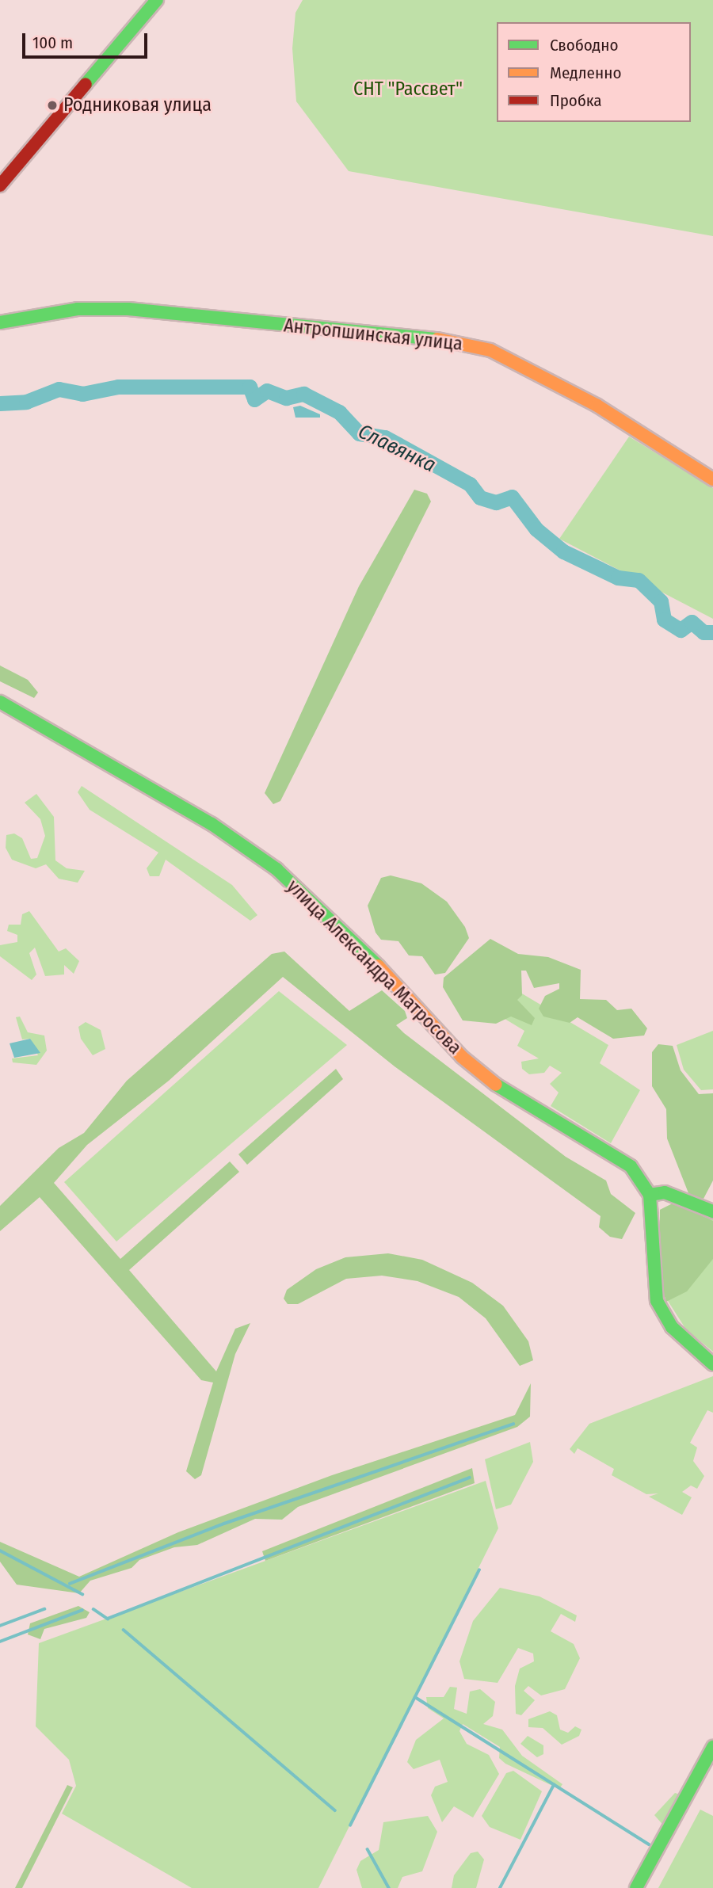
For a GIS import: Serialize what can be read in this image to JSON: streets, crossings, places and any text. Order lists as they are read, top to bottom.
{
  "streets": {
    "street": ["Антропшинская улица", "улица Александра Матросова"]
  },
  "water": ["Славянка"],
  "parks": ["СНТ \"Рассвет\""],
  "places": ["Родниковая улица"],
  "legend": ["Свободно", "Медленно", "Пробка"],
  "scale_bar": "100 m"
}
